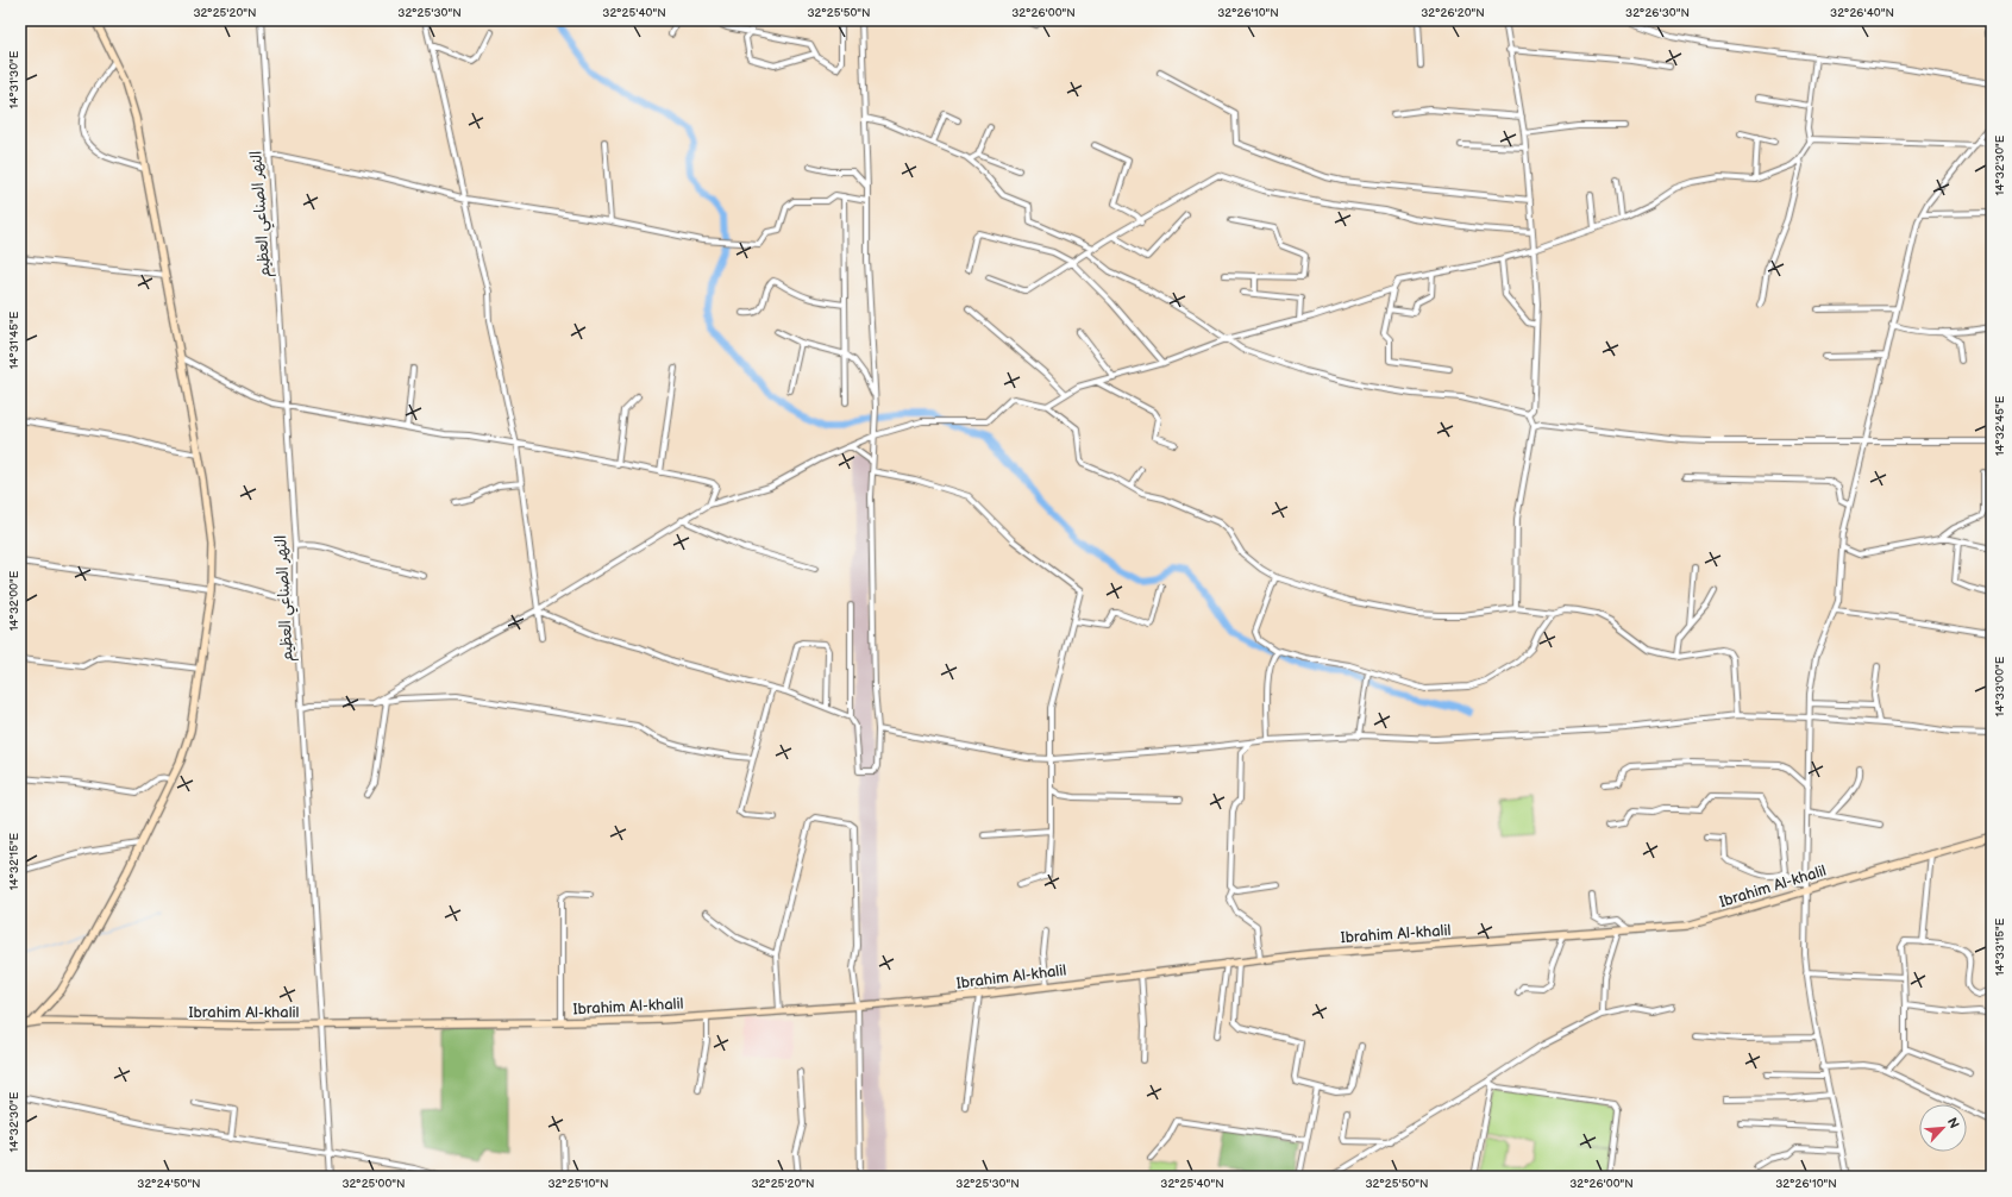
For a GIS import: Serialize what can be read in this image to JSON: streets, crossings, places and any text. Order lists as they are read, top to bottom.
{
  "streets": {
    "street": ["النهر الصناعي العظيم", "Ibrahim Al-khalil"]
  },
  "crossings": [
    ["النهر الصناعي العظيم", "Ibrahim Al-khalil"]
  ],
  "north": "top right",
  "coordinates": [
    "32°25'20\"N",
    "32°25'30\"N",
    "32°25'40\"N",
    "32°25'50\"N",
    "32°26'00\"N",
    "32°26'10\"N",
    "32°26'20\"N",
    "32°26'30\"N",
    "32°26'40\"N",
    "14°31'30\"E",
    "14°32'30\"E",
    "14°31'45\"E",
    "14°32'45\"E",
    "14°32'00\"E",
    "14°33'00\"E",
    "14°32'15\"E",
    "14°33'15\"E",
    "32°24'50\"N",
    "32°25'00\"N",
    "32°25'10\"N"
  ]
}
